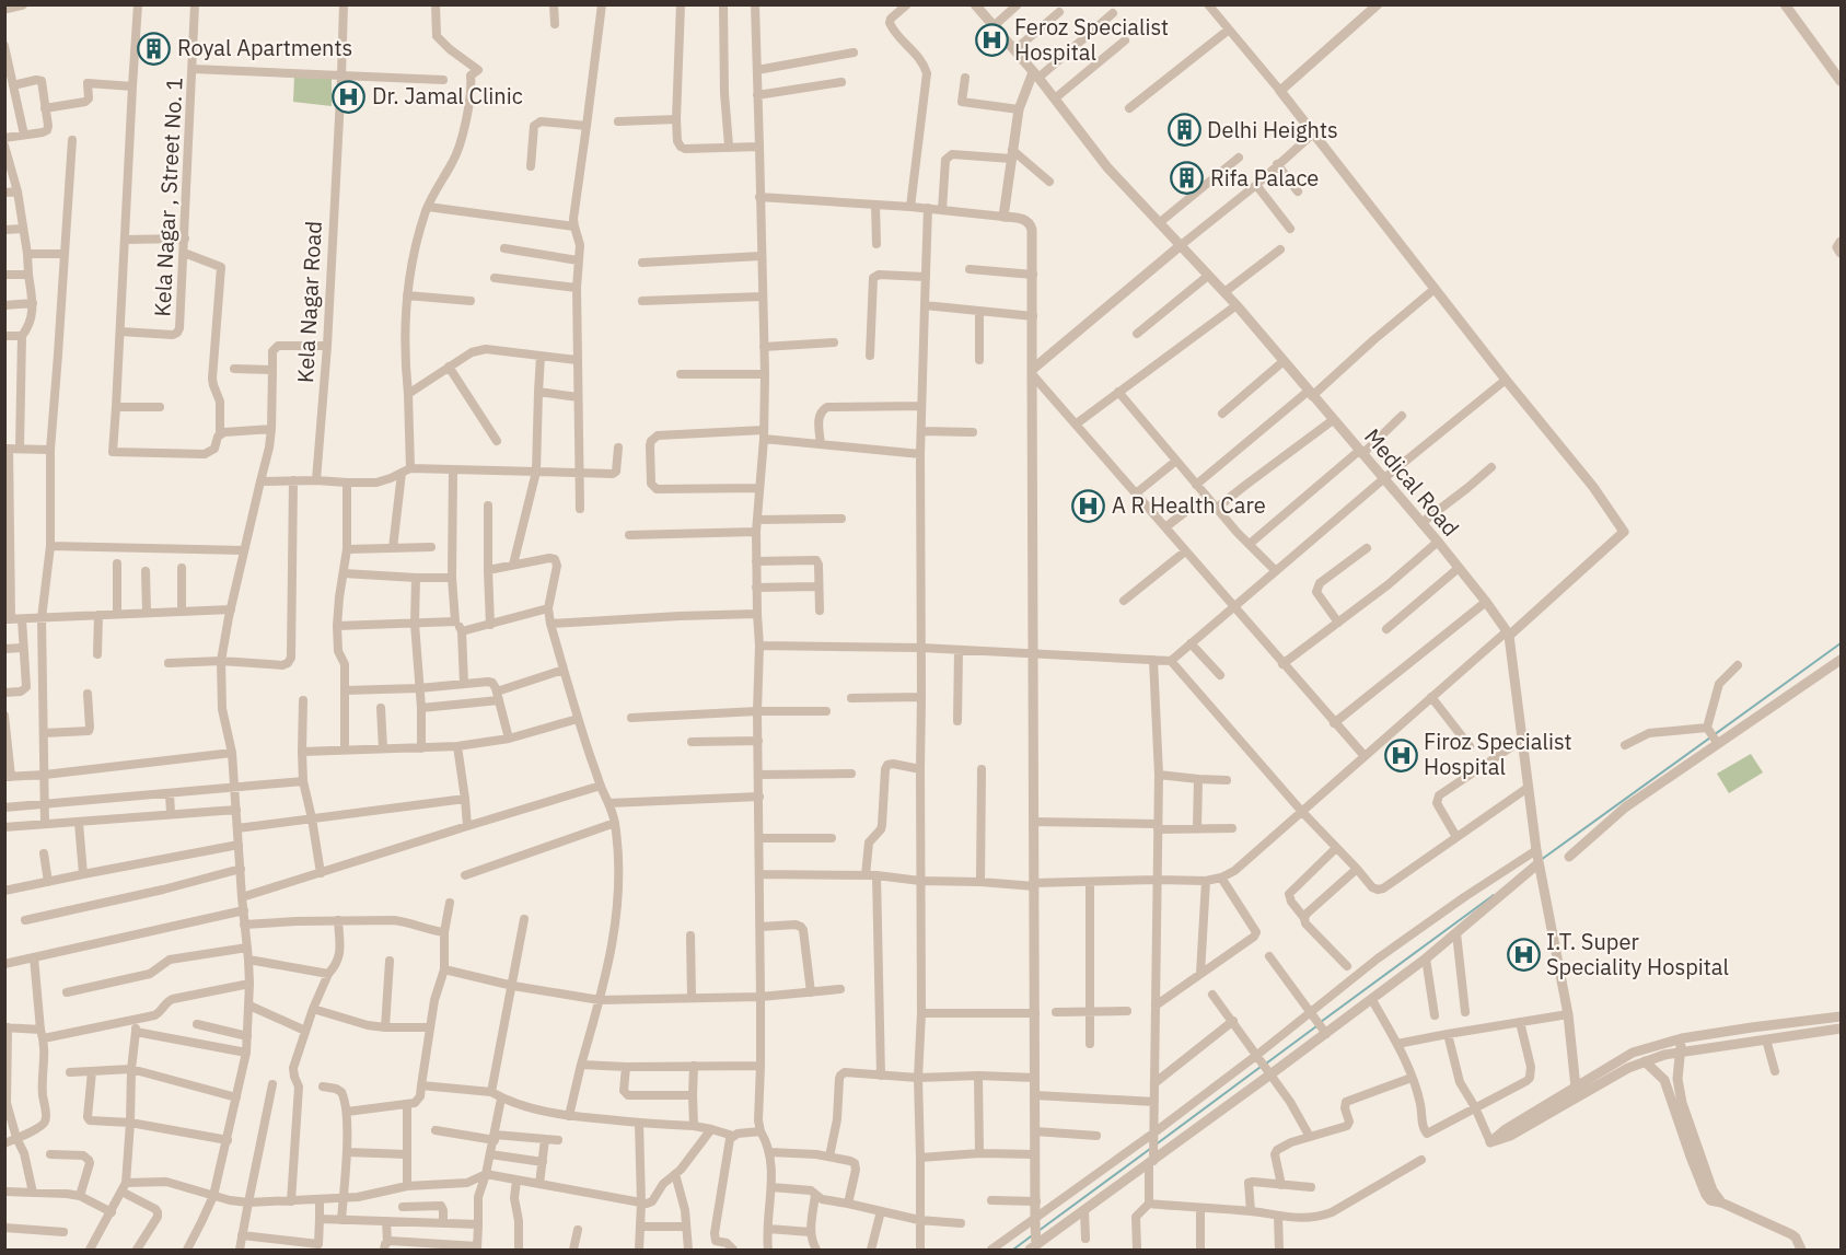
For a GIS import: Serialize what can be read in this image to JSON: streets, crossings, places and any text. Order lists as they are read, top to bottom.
{
  "streets": {
    "street": ["Kela Nagar , Street No. 1", "Kela Nagar Road", "Medical Road"]
  },
  "places": {
    "hospital": [
      "Feroz Specialist Hospital",
      "Dr. Jamal Clinic",
      "A R Health Care",
      "Firoz Specialist Hospital",
      "I.T. Super Speciality Hospital"
    ],
    "building": ["Royal Apartments", "Delhi Heights", "Rifa Palace"]
  }
}
